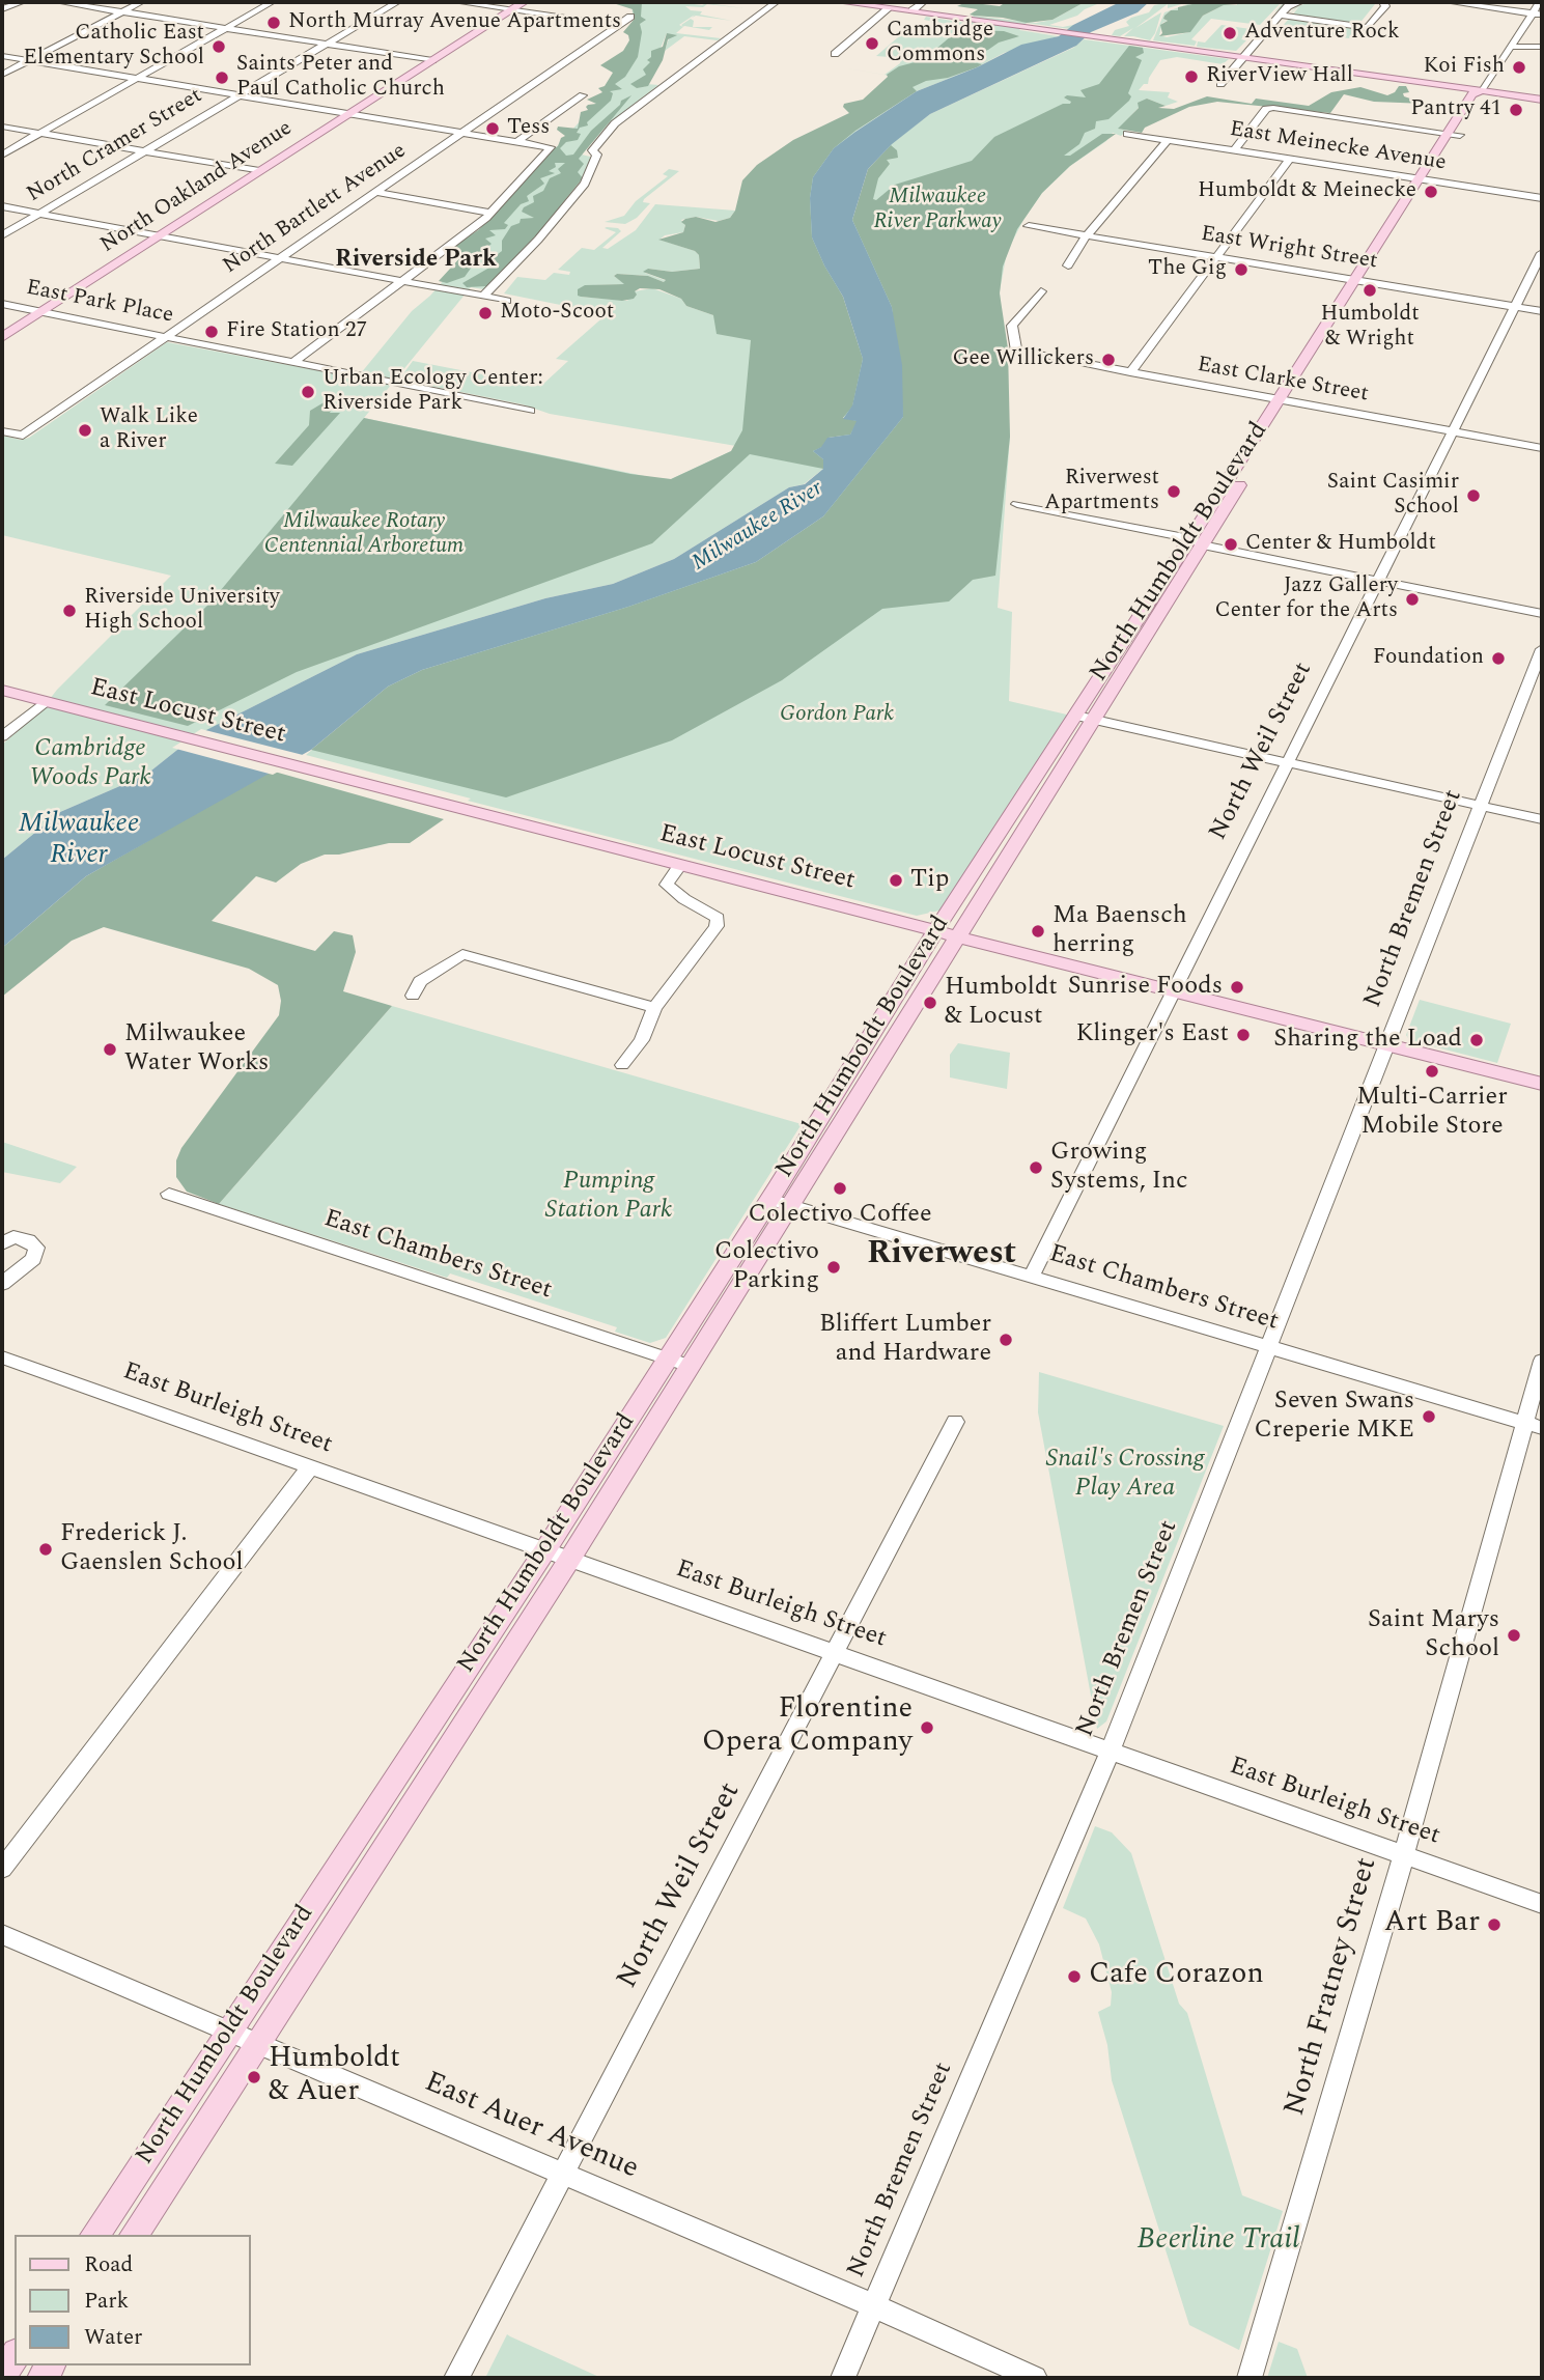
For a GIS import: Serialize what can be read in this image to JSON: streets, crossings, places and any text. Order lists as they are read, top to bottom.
{
  "streets": {
    "main road": ["North Oakland Avenue", "North Humboldt Boulevard", "East Locust Street"],
    "street": [
      "North Cramer Street",
      "East Meinecke Avenue",
      "North Bartlett Avenue",
      "East Wright Street",
      "East Park Place",
      "East Clarke Street",
      "North Weil Street",
      "North Bremen Street",
      "East Chambers Street",
      "East Burleigh Street",
      "North Fratney Street",
      "East Auer Avenue"
    ]
  },
  "crossings": [
    ["East Meinecke Avenue", "North Humboldt Boulevard"],
    ["North Oakland Avenue", "East Park Place"],
    ["North Bartlett Avenue", "East Park Place"],
    ["East Wright Street", "North Humboldt Boulevard"],
    ["East Wright Street", "North Weil Street"],
    ["East Clarke Street", "North Humboldt Boulevard"],
    ["East Clarke Street", "North Weil Street"],
    ["North Humboldt Boulevard", "East Locust Street"],
    ["North Humboldt Boulevard", "East Chambers Street"],
    ["North Humboldt Boulevard", "East Burleigh Street"],
    ["North Humboldt Boulevard", "East Auer Avenue"],
    ["East Locust Street", "North Weil Street"],
    ["East Locust Street", "North Bremen Street"],
    ["North Weil Street", "East Chambers Street"],
    ["North Weil Street", "East Burleigh Street"],
    ["North Weil Street", "East Auer Avenue"],
    ["North Bremen Street", "East Chambers Street"],
    ["North Bremen Street", "East Burleigh Street"],
    ["North Bremen Street", "East Auer Avenue"],
    ["East Chambers Street", "North Fratney Street"],
    ["East Burleigh Street", "North Fratney Street"]
  ],
  "districts": ["Riverside Park", "Riverwest"],
  "water": ["Milwaukee River"],
  "parks": [
    "Milwaukee River Parkway",
    "Milwaukee Rotary Centennial Arboretum",
    "Gordon Park",
    "Cambridge Woods Park",
    "Pumping Station Park",
    "Snail's Crossing Play Area",
    "Beerline Trail"
  ],
  "places": [
    "North Murray Avenue Apartments",
    "Adventure Rock",
    "Cambridge Commons",
    "Catholic East Elementary School",
    "Koi Fish",
    "RiverView Hall",
    "Saints Peter and Paul Catholic Church",
    "Pantry 41",
    "Tess",
    "Humboldt & Meinecke",
    "The Gig",
    "Humboldt & Wright",
    "Moto-Scoot",
    "Fire Station 27",
    "Gee Willickers",
    "Urban Ecology Center: Riverside Park",
    "Walk Like a River",
    "Riverwest Apartments",
    "Saint Casimir School",
    "Center & Humboldt",
    "Jazz Gallery Center for the Arts",
    "Riverside University High School",
    "Foundation",
    "Tip",
    "Ma Baensch herring",
    "Sunrise Foods",
    "Humboldt & Locust",
    "Klinger's East",
    "Sharing the Load",
    "Milwaukee Water Works",
    "Multi-Carrier Mobile Store",
    "Growing Systems, Inc",
    "Colectivo Coffee",
    "Colectivo Parking",
    "Bliffert Lumber and Hardware",
    "Seven Swans Creperie MKE",
    "Frederick J. Gaenslen School",
    "Saint Marys School",
    "Florentine Opera Company",
    "Art Bar",
    "Cafe Corazon",
    "Humboldt & Auer"
  ],
  "legend": ["Road", "Park", "Water"]
}
